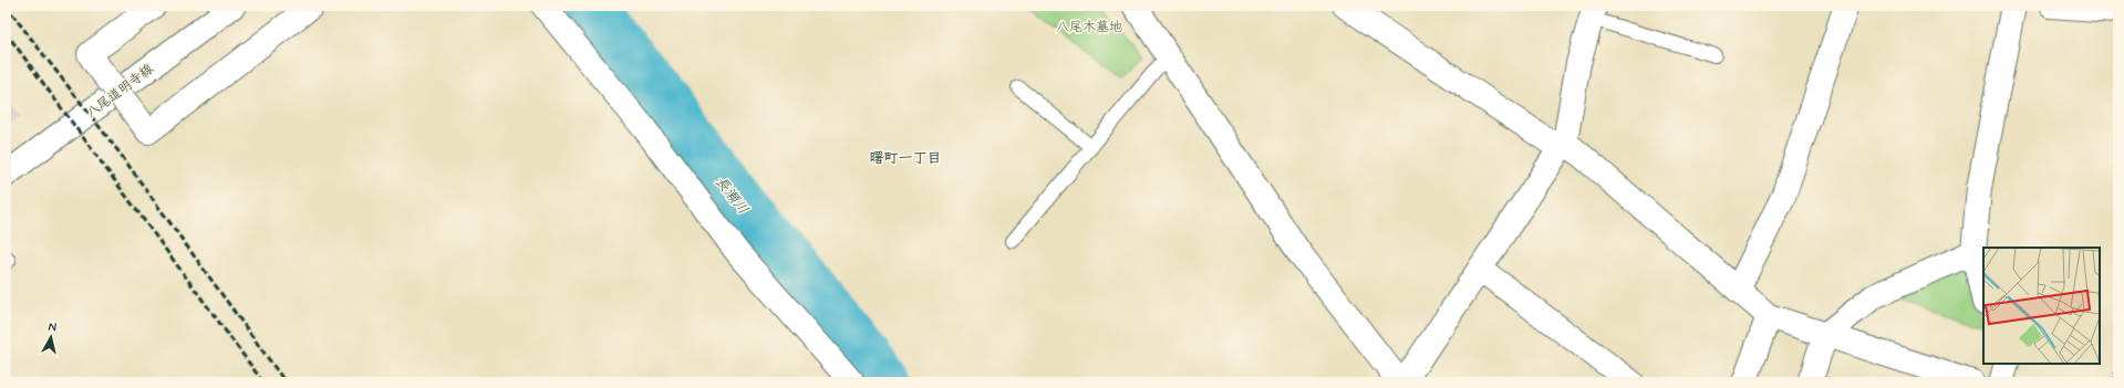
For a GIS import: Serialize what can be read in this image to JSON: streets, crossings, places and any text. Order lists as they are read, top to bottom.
{
  "streets": {
    "street": ["八尾道明寺線"]
  },
  "districts": ["曙町一丁目"],
  "water": ["長瀬川"],
  "parks": ["八尾木墓地"],
  "north": "top"
}
